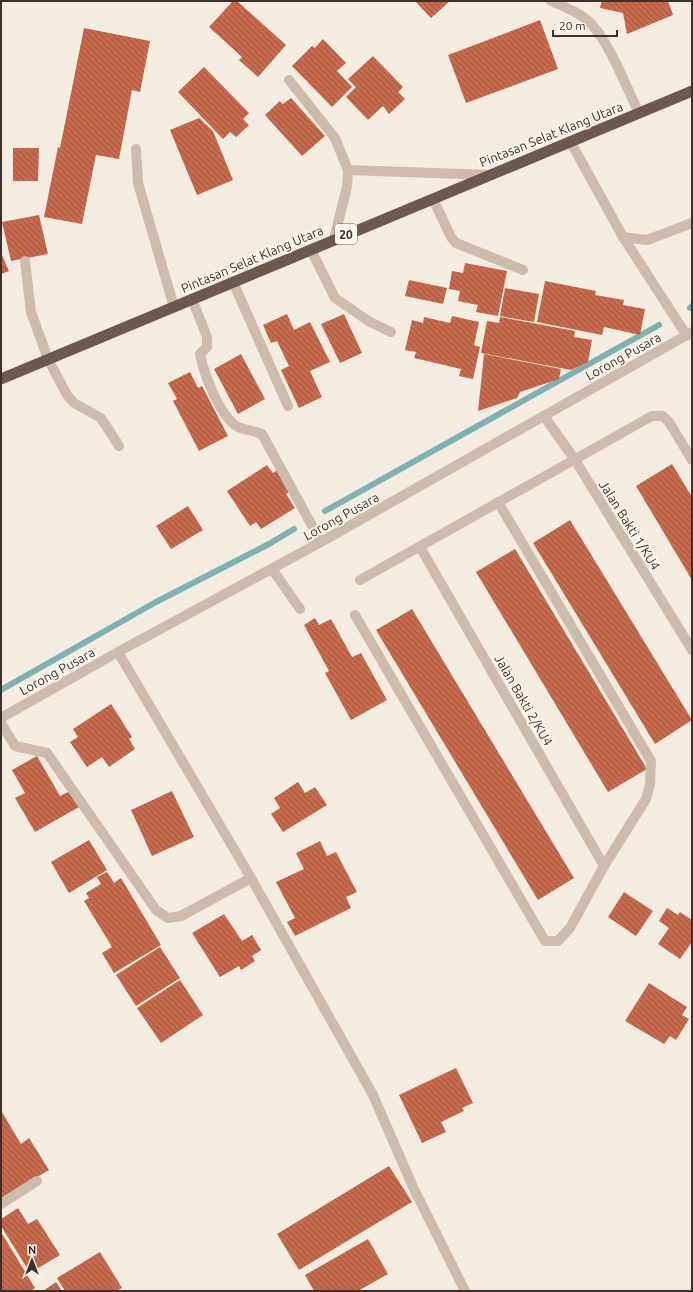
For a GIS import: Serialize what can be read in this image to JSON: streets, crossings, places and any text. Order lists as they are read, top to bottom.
{
  "streets": {
    "highway": ["Pintasan Selat Klang Utara", "20"],
    "street": ["Lorong Pusara", "Jalan Bakti 1/KU4", "Jalan Bakti 2/KU4"]
  },
  "crossings": [
    ["Lorong Pusara", "Jalan Bakti 1/KU4"]
  ],
  "scale_bar": "20 m",
  "north": "top"
}
